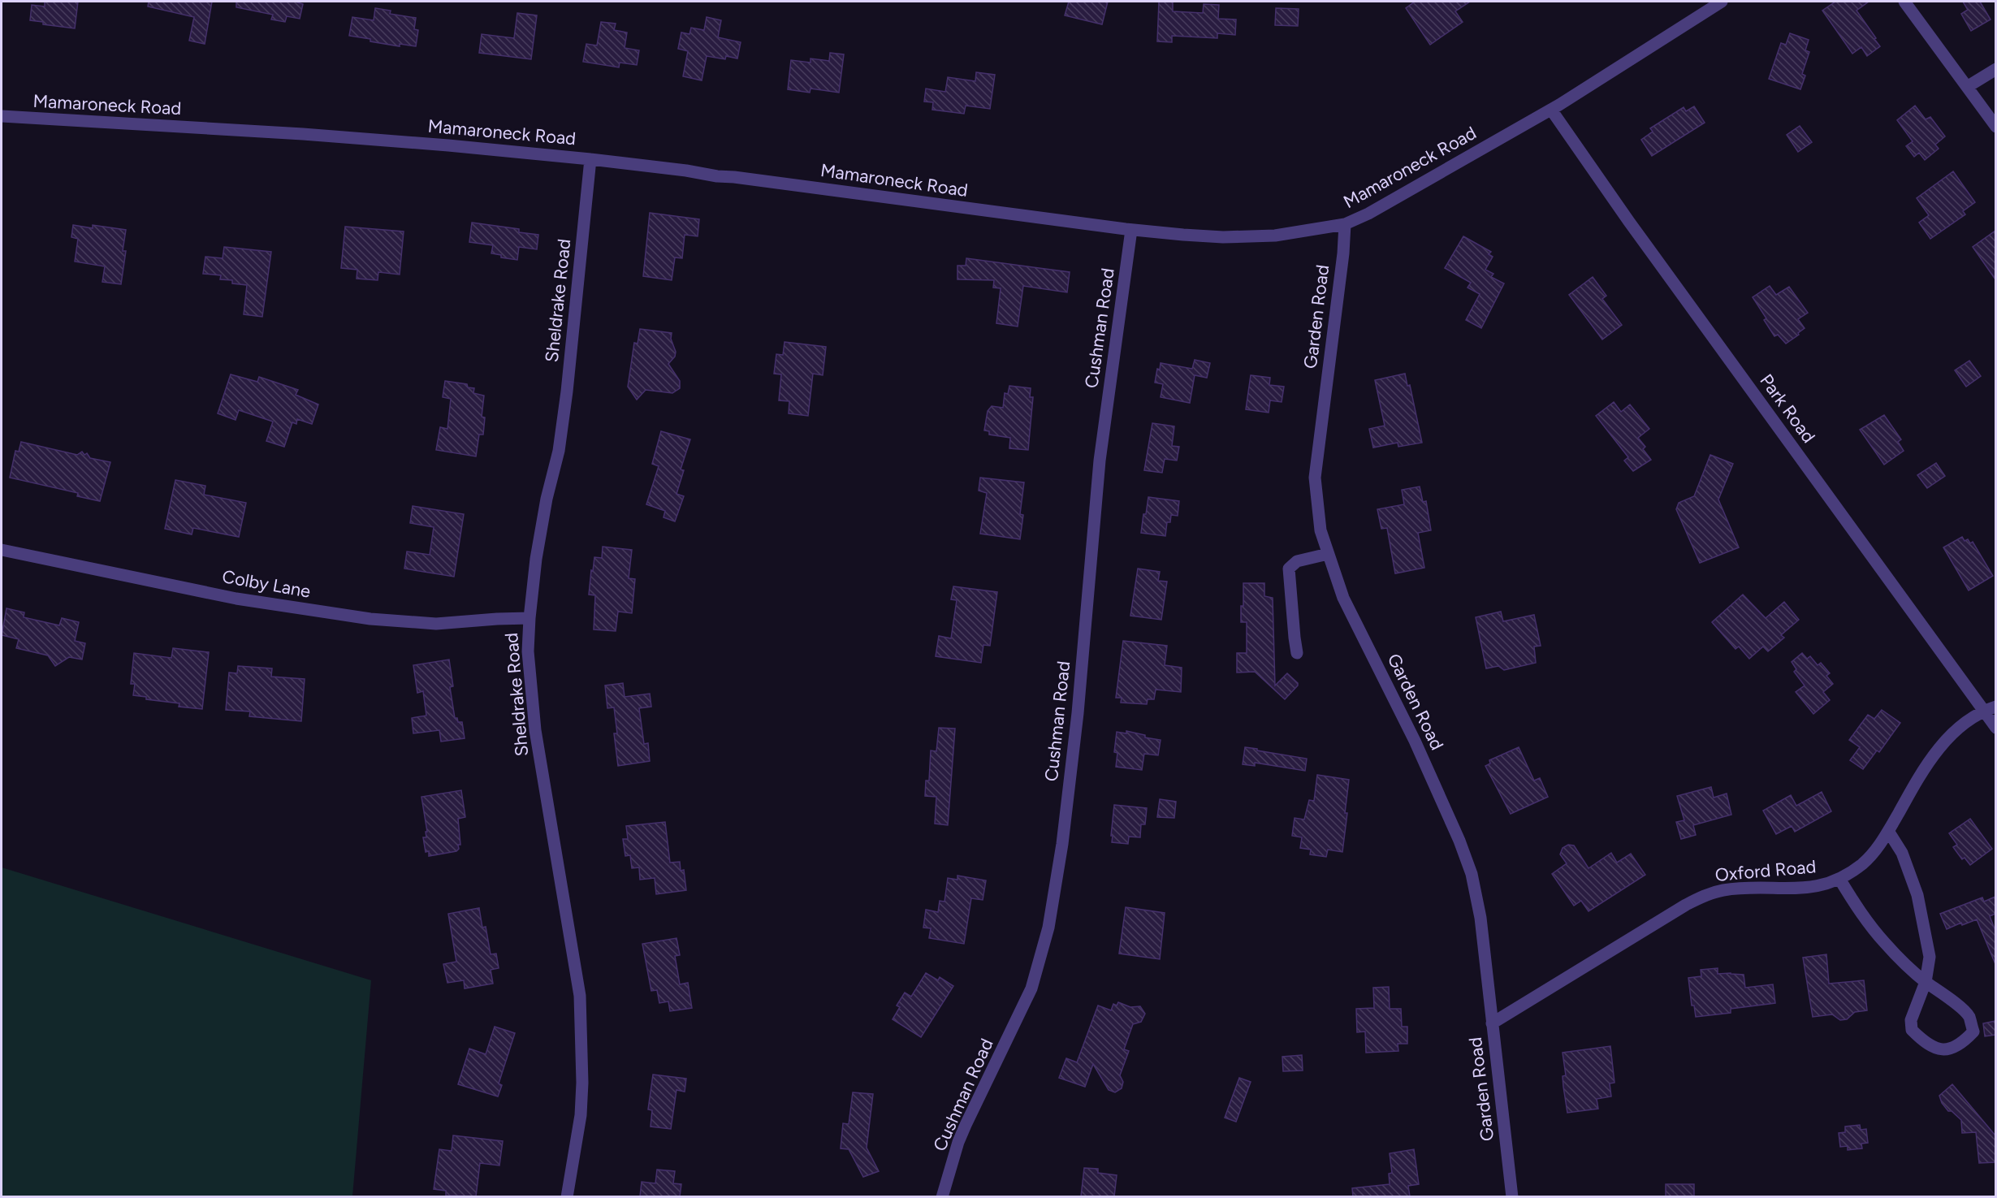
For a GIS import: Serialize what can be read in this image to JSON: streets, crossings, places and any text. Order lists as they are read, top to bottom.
{
  "streets": {
    "street": [
      "Mamaroneck Road",
      "Sheldrake Road",
      "Garden Road",
      "Cushman Road",
      "Park Road",
      "Colby Lane",
      "Oxford Road"
    ]
  },
  "crossings": [
    ["Mamaroneck Road", "Sheldrake Road"],
    ["Mamaroneck Road", "Garden Road"],
    ["Mamaroneck Road", "Cushman Road"],
    ["Mamaroneck Road", "Park Road"],
    ["Sheldrake Road", "Colby Lane"],
    ["Garden Road", "Oxford Road"],
    ["Park Road", "Oxford Road"]
  ]
}
